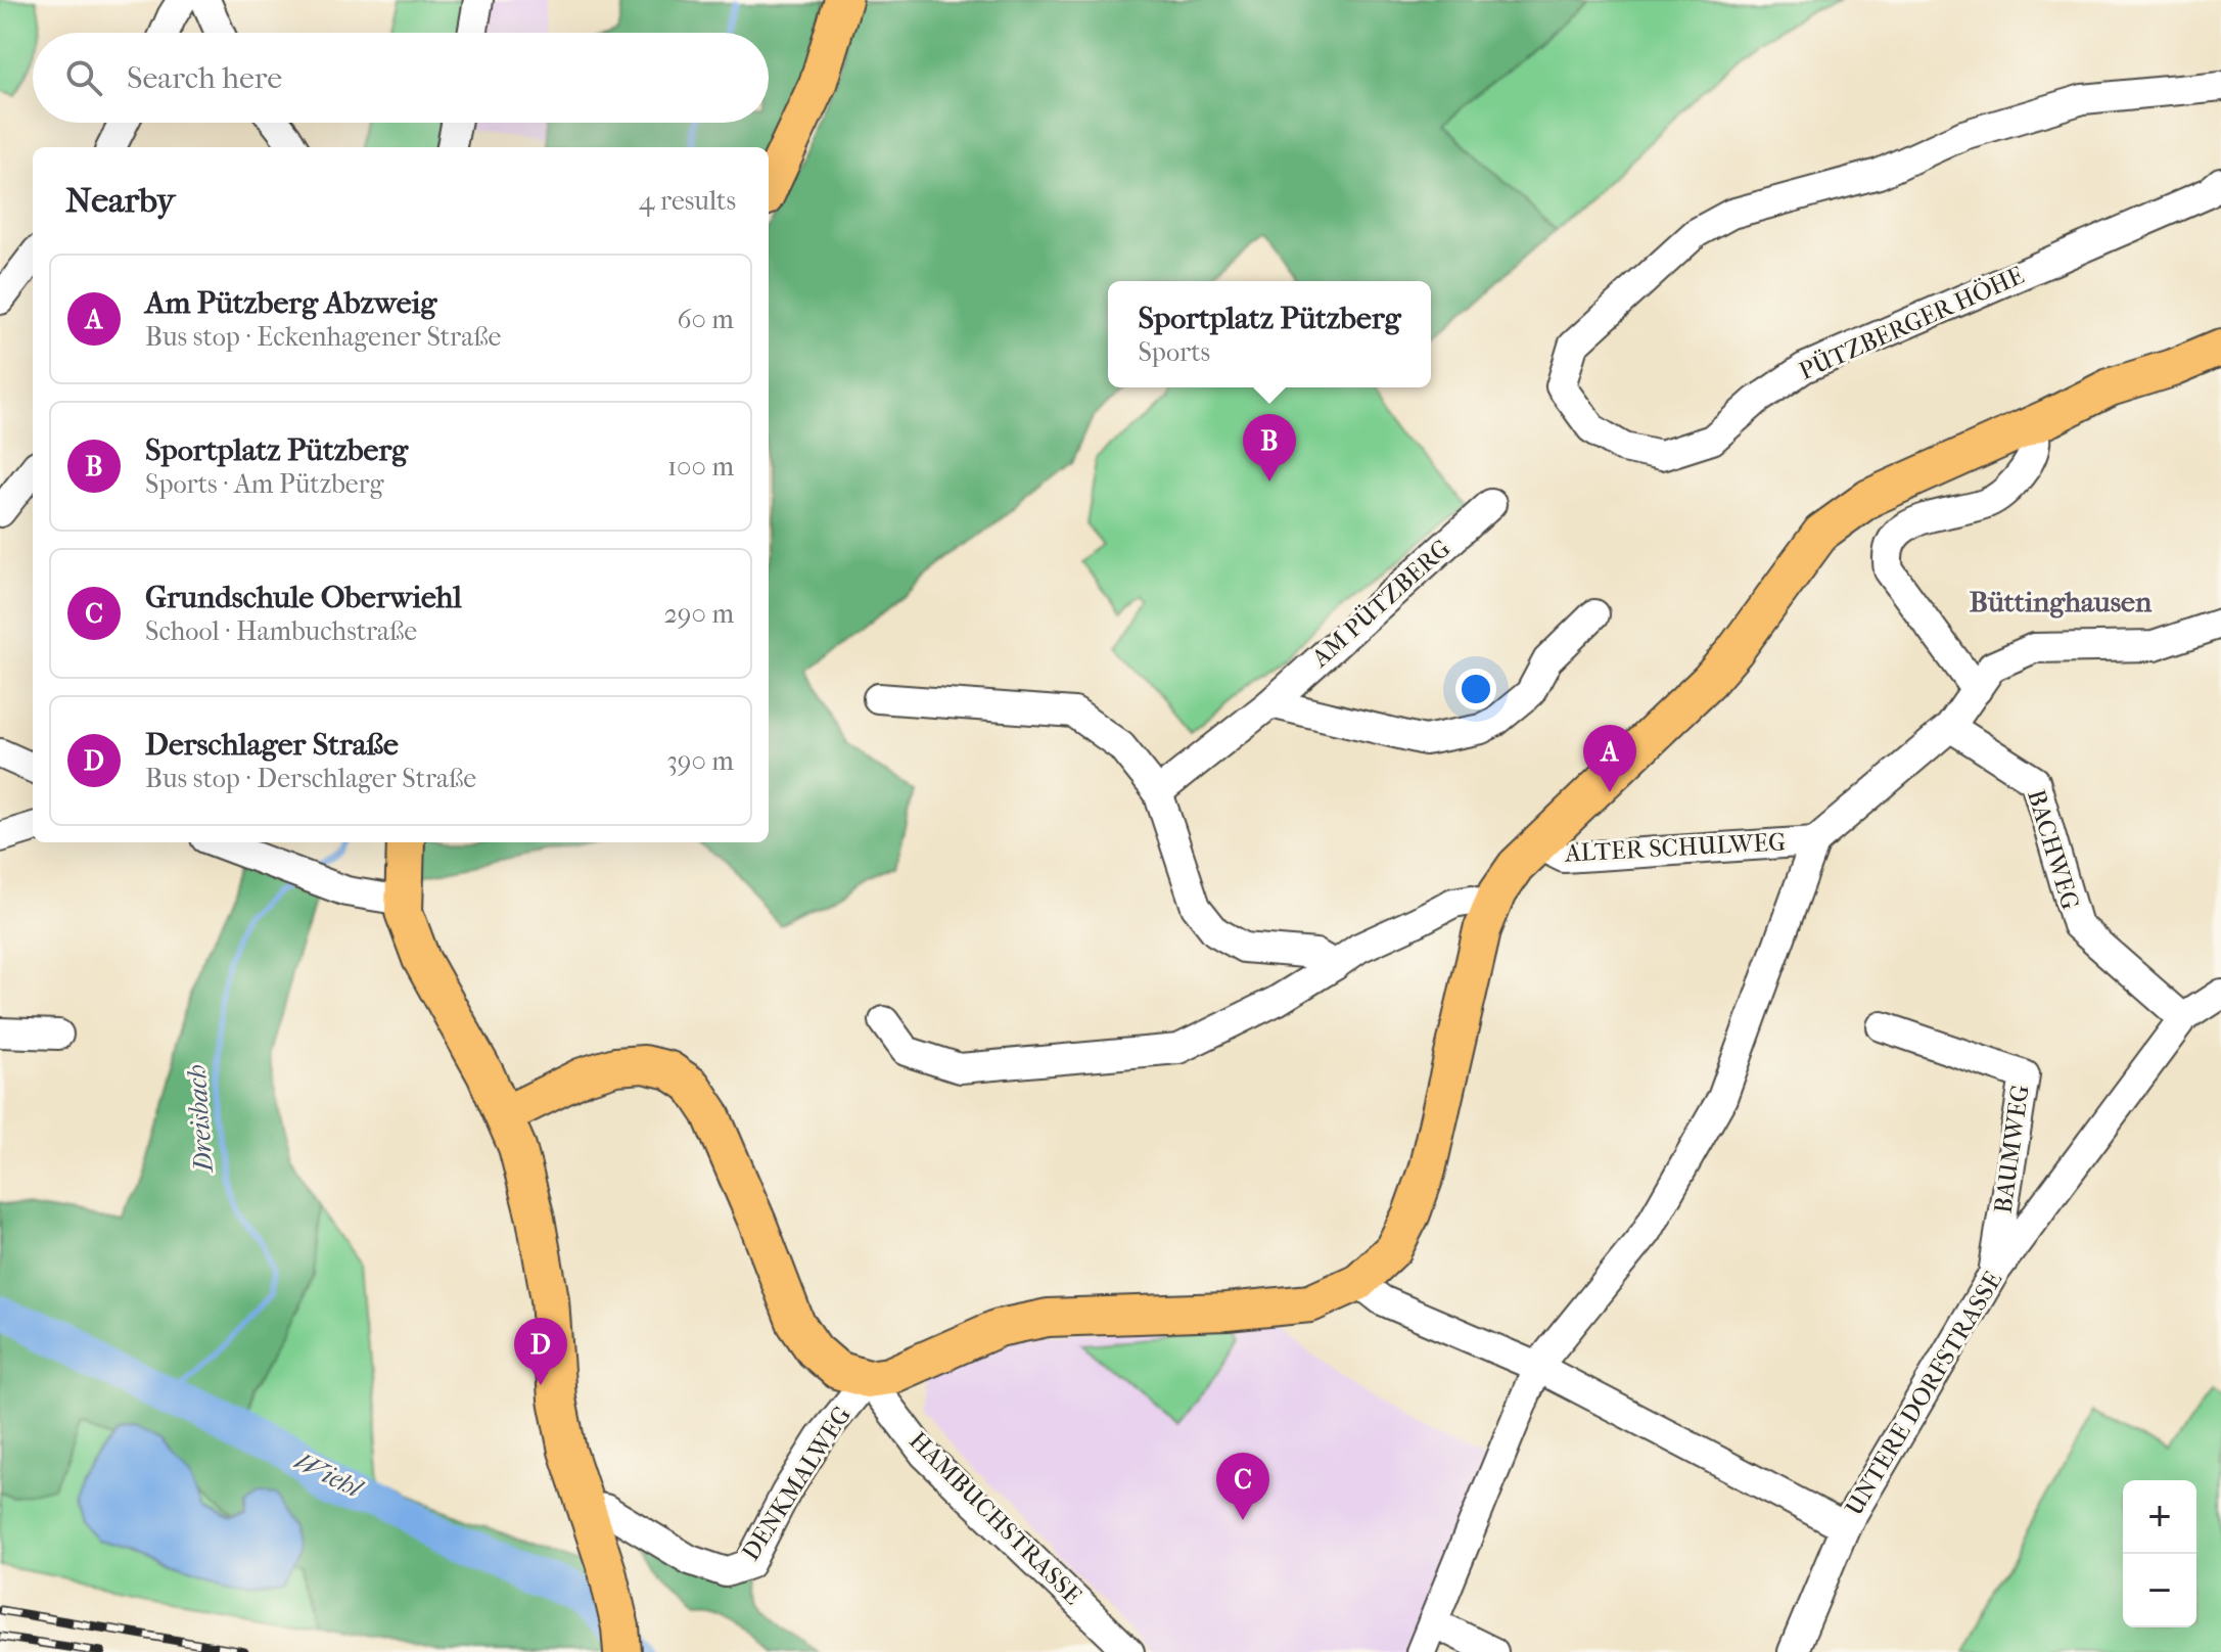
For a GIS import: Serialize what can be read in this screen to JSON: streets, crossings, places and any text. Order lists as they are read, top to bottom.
{
  "streets": {
    "street": [
      "PÜTZBERGER HÖHE",
      "AM PÜTZBERG",
      "ALTER SCHULWEG",
      "BACHWEG",
      "BAUMWEG",
      "UNTERE DORFSTRASSE",
      "DENKMALWEG",
      "HAMBUCHSTRASSE"
    ]
  },
  "crossings": [
    ["BACHWEG", "UNTERE DORFSTRASSE"],
    ["BAUMWEG", "UNTERE DORFSTRASSE"],
    ["DENKMALWEG", "HAMBUCHSTRASSE"]
  ],
  "districts": ["Büttinghausen"],
  "water": ["Dreisbach", "Wiehl"],
  "page": {
    "search": "Search here",
    "heading": ["Nearby", "4 results"],
    "list": [
      {
        "mark": "A",
        "name": "Am Pützberg Abzweig",
        "note": "Bus stop · Eckenhagener Straße",
        "value": "60 m"
      },
      {
        "mark": "B",
        "name": "Sportplatz Pützberg",
        "note": "Sports · Am Pützberg",
        "value": "100 m"
      },
      {
        "mark": "C",
        "name": "Grundschule Oberwiehl",
        "note": "School · Hambuchstraße",
        "value": "290 m"
      },
      {
        "mark": "D",
        "name": "Derschlager Straße",
        "note": "Bus stop · Derschlager Straße",
        "value": "390 m"
      }
    ],
    "popup": ["Sportplatz Pützberg", "Sports"],
    "pins": [
      "B",
      "A",
      "D",
      "C"
    ],
    "map_buttons": ["+", "−"]
  }
}
